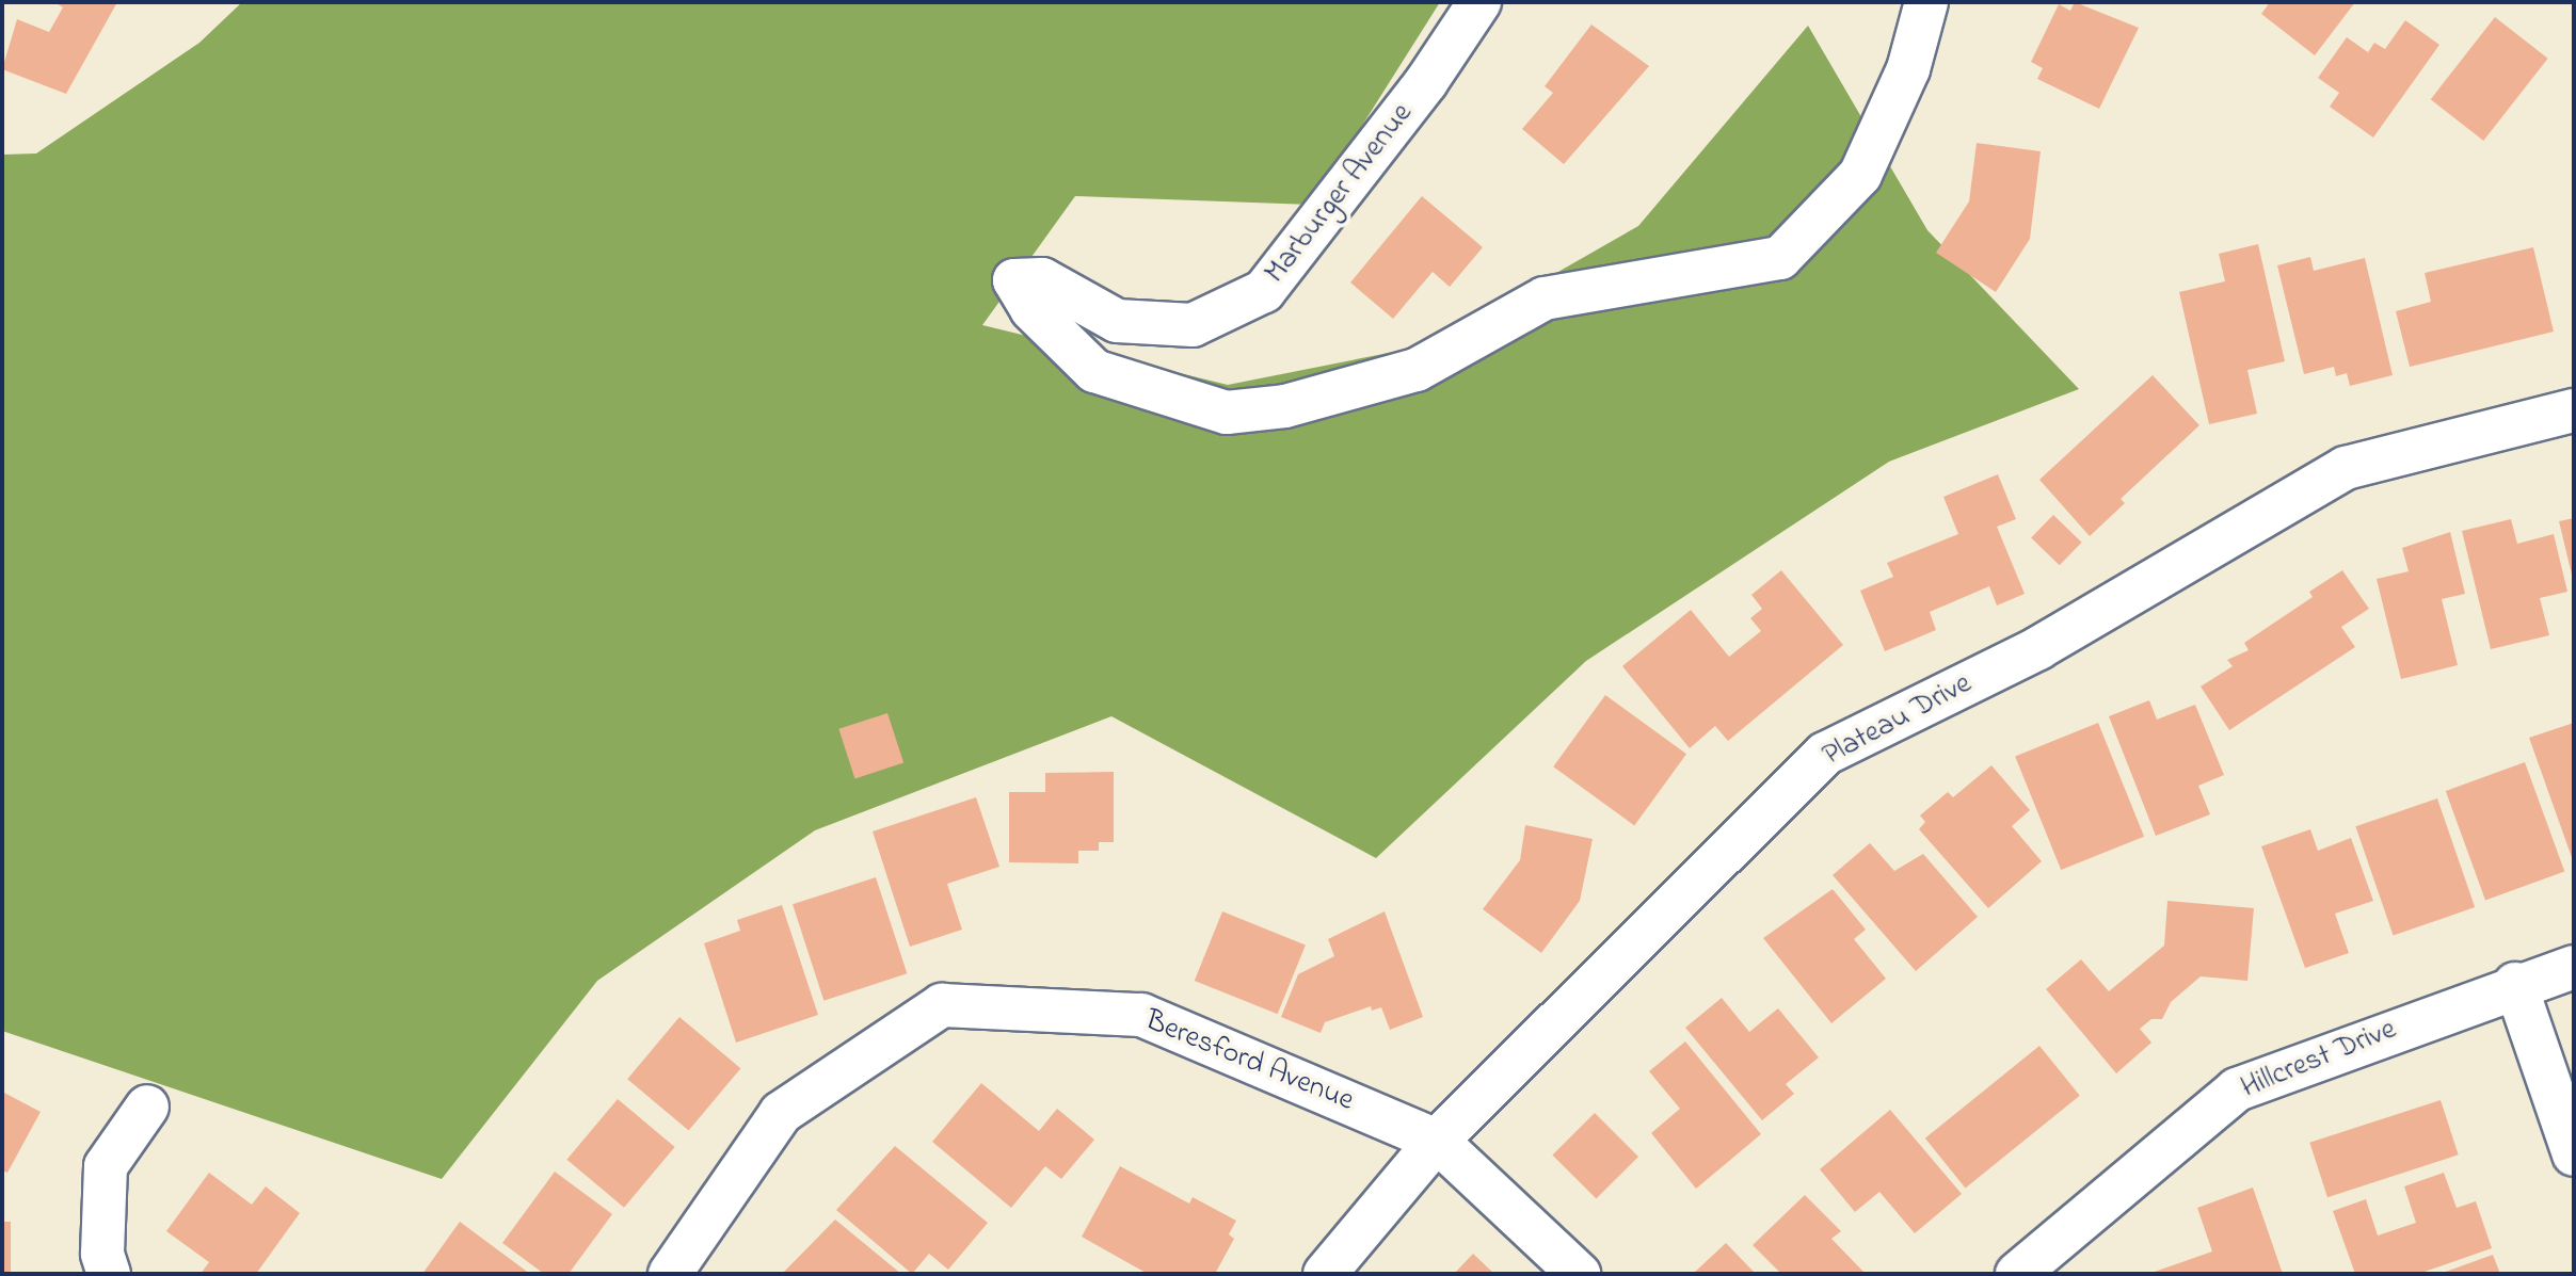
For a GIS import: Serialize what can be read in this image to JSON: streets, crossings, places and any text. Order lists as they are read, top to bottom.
{
  "streets": {
    "street": [
      "Marburger Avenue",
      "Plateau Drive",
      "Hillcrest Drive",
      "Beresford Avenue"
    ]
  },
  "crossings": [
    ["Plateau Drive", "Beresford Avenue"]
  ]
}
